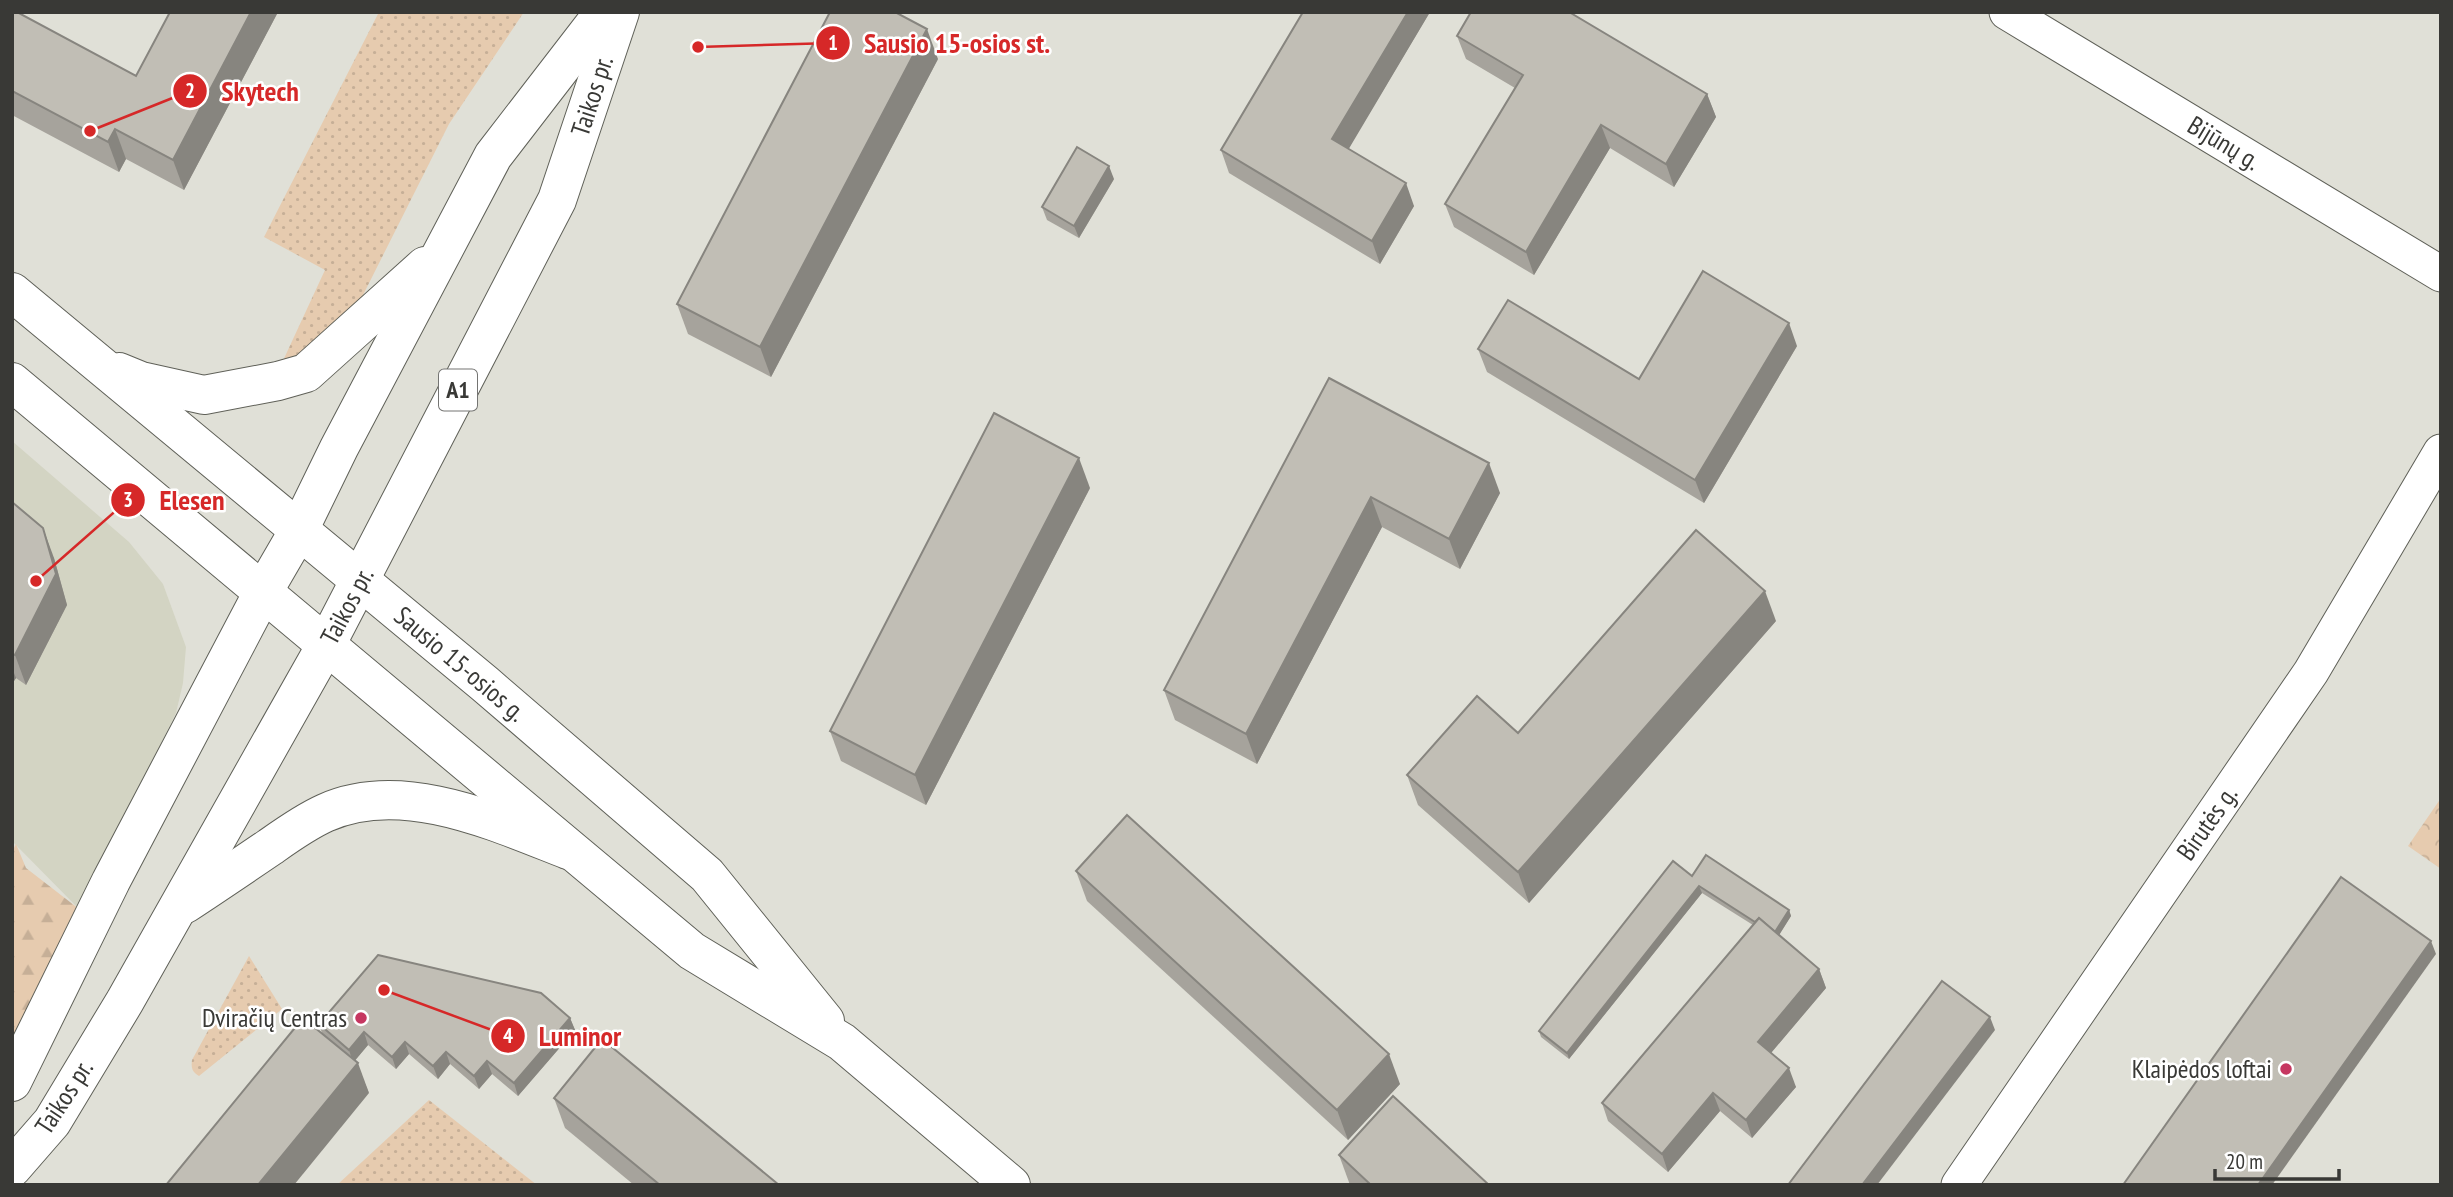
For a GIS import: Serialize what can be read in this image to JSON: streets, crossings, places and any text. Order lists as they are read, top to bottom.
{
  "streets": {
    "main road": ["Taikos pr.", "A1", "Sausio 15-osios g."],
    "street": ["Bijūnų g.", "Birutės g."]
  },
  "crossings": [
    ["Taikos pr.", "Sausio 15-osios g."]
  ],
  "places": [
    "Sausio 15-osios st.",
    "Skytech",
    "Elesen",
    "Luminor",
    "Dviračių Centras",
    "Klaipėdos loftai"
  ],
  "scale_bar": "20 m"
}
